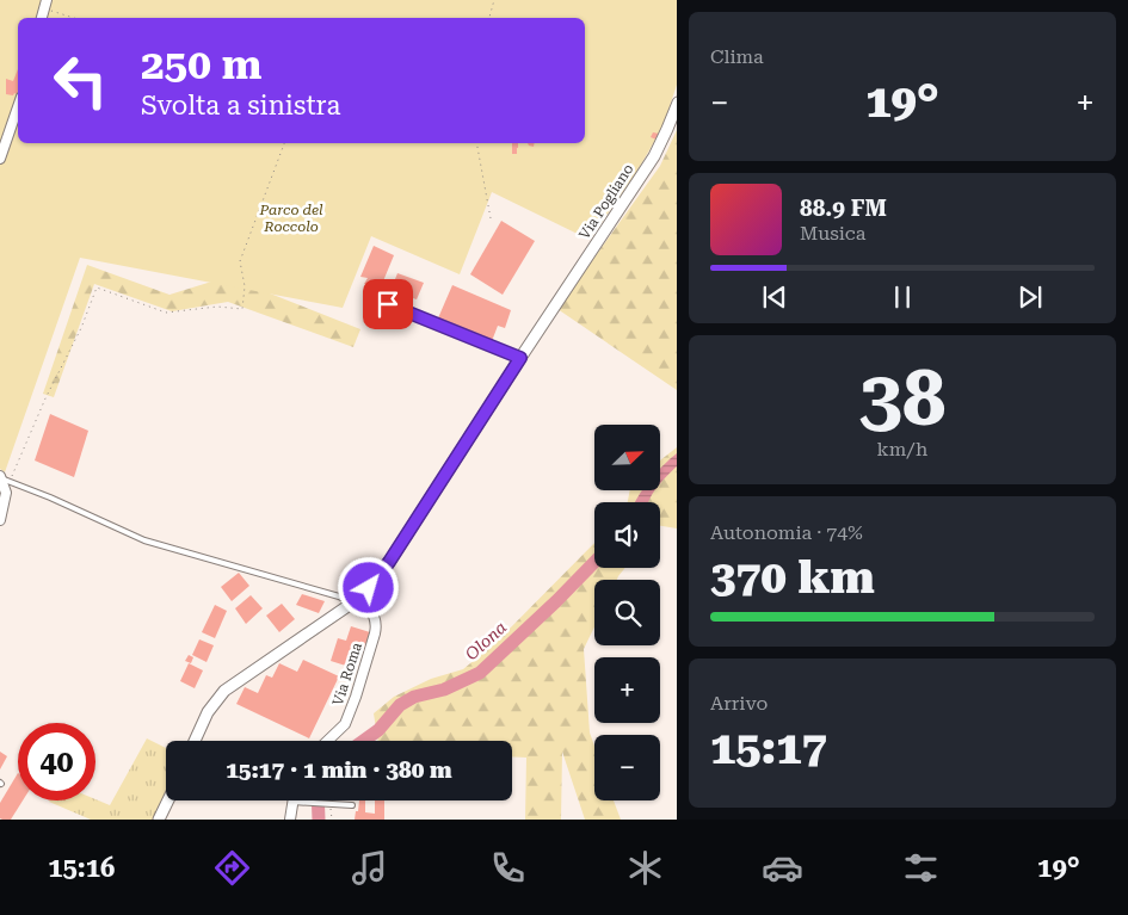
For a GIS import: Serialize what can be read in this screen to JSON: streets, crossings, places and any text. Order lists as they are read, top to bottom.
{
  "streets": {
    "street": ["Via Pogliano", "Via Roma"]
  },
  "crossings": [
    ["Via Pogliano", "Via Roma"]
  ],
  "water": ["Olona"],
  "parks": ["Parco del Roccolo"],
  "north": "top right",
  "page": {
    "tile": [
      "Clima",
      ["38", "km/h"],
      ["Autonomia · 74%", "370 km"],
      ["Arrivo", "15:17"]
    ],
    "turn": ["250 m", "Svolta a sinistra"],
    "heat": ["−", "19°", "+"],
    "song": ["88.9 FM", "Musica"],
    "map_buttons": ["+", "−"],
    "limit": "40",
    "trip": "15:17 · 1 min · 380 m",
    "tabs": ["15:16", "19°"]
  }
}
